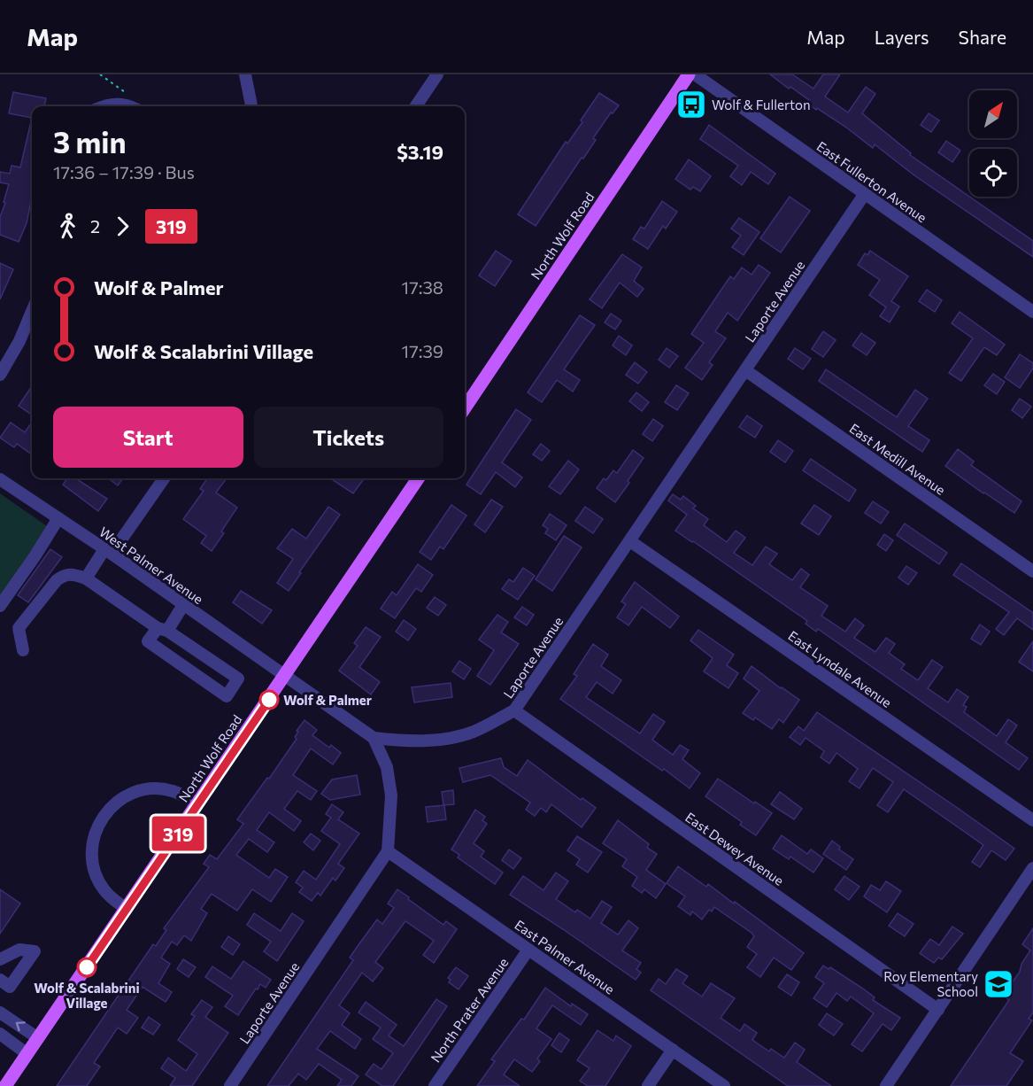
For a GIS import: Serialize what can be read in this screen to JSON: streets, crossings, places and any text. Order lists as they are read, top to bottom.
{
  "streets": {
    "main road": ["North Wolf Road"],
    "street": [
      "East Fullerton Avenue",
      "Laporte Avenue",
      "East Medill Avenue",
      "West Palmer Avenue",
      "East Lyndale Avenue",
      "East Dewey Avenue",
      "East Palmer Avenue",
      "North Prater Avenue"
    ]
  },
  "crossings": [
    ["East Fullerton Avenue", "Laporte Avenue"],
    ["North Wolf Road", "West Palmer Avenue"],
    ["Laporte Avenue", "East Medill Avenue"],
    ["Laporte Avenue", "East Lyndale Avenue"],
    ["Laporte Avenue", "East Dewey Avenue"],
    ["Laporte Avenue", "East Palmer Avenue"],
    ["East Palmer Avenue", "North Prater Avenue"]
  ],
  "places": {
    "bus stop": ["Wolf & Fullerton"],
    "other": ["Wolf & Palmer", "Wolf & Scalabrini Village"],
    "school or university": ["Roy Elementary School"]
  },
  "lines": ["bus line 319"],
  "north": "top right",
  "page": {
    "header": "Map",
    "nav": ["Map", "Layers", "Share"],
    "on_map": "319",
    "heading": ["3 min", "17:36 – 17:39 · Bus", "$3.19"],
    "legs": ["2", "319"],
    "list": [
      {
        "name": "Wolf & Palmer",
        "value": "17:38"
      },
      {
        "name": "Wolf & Scalabrini Village",
        "value": "17:39"
      }
    ],
    "buttons": ["Start", "Tickets"]
  }
}
